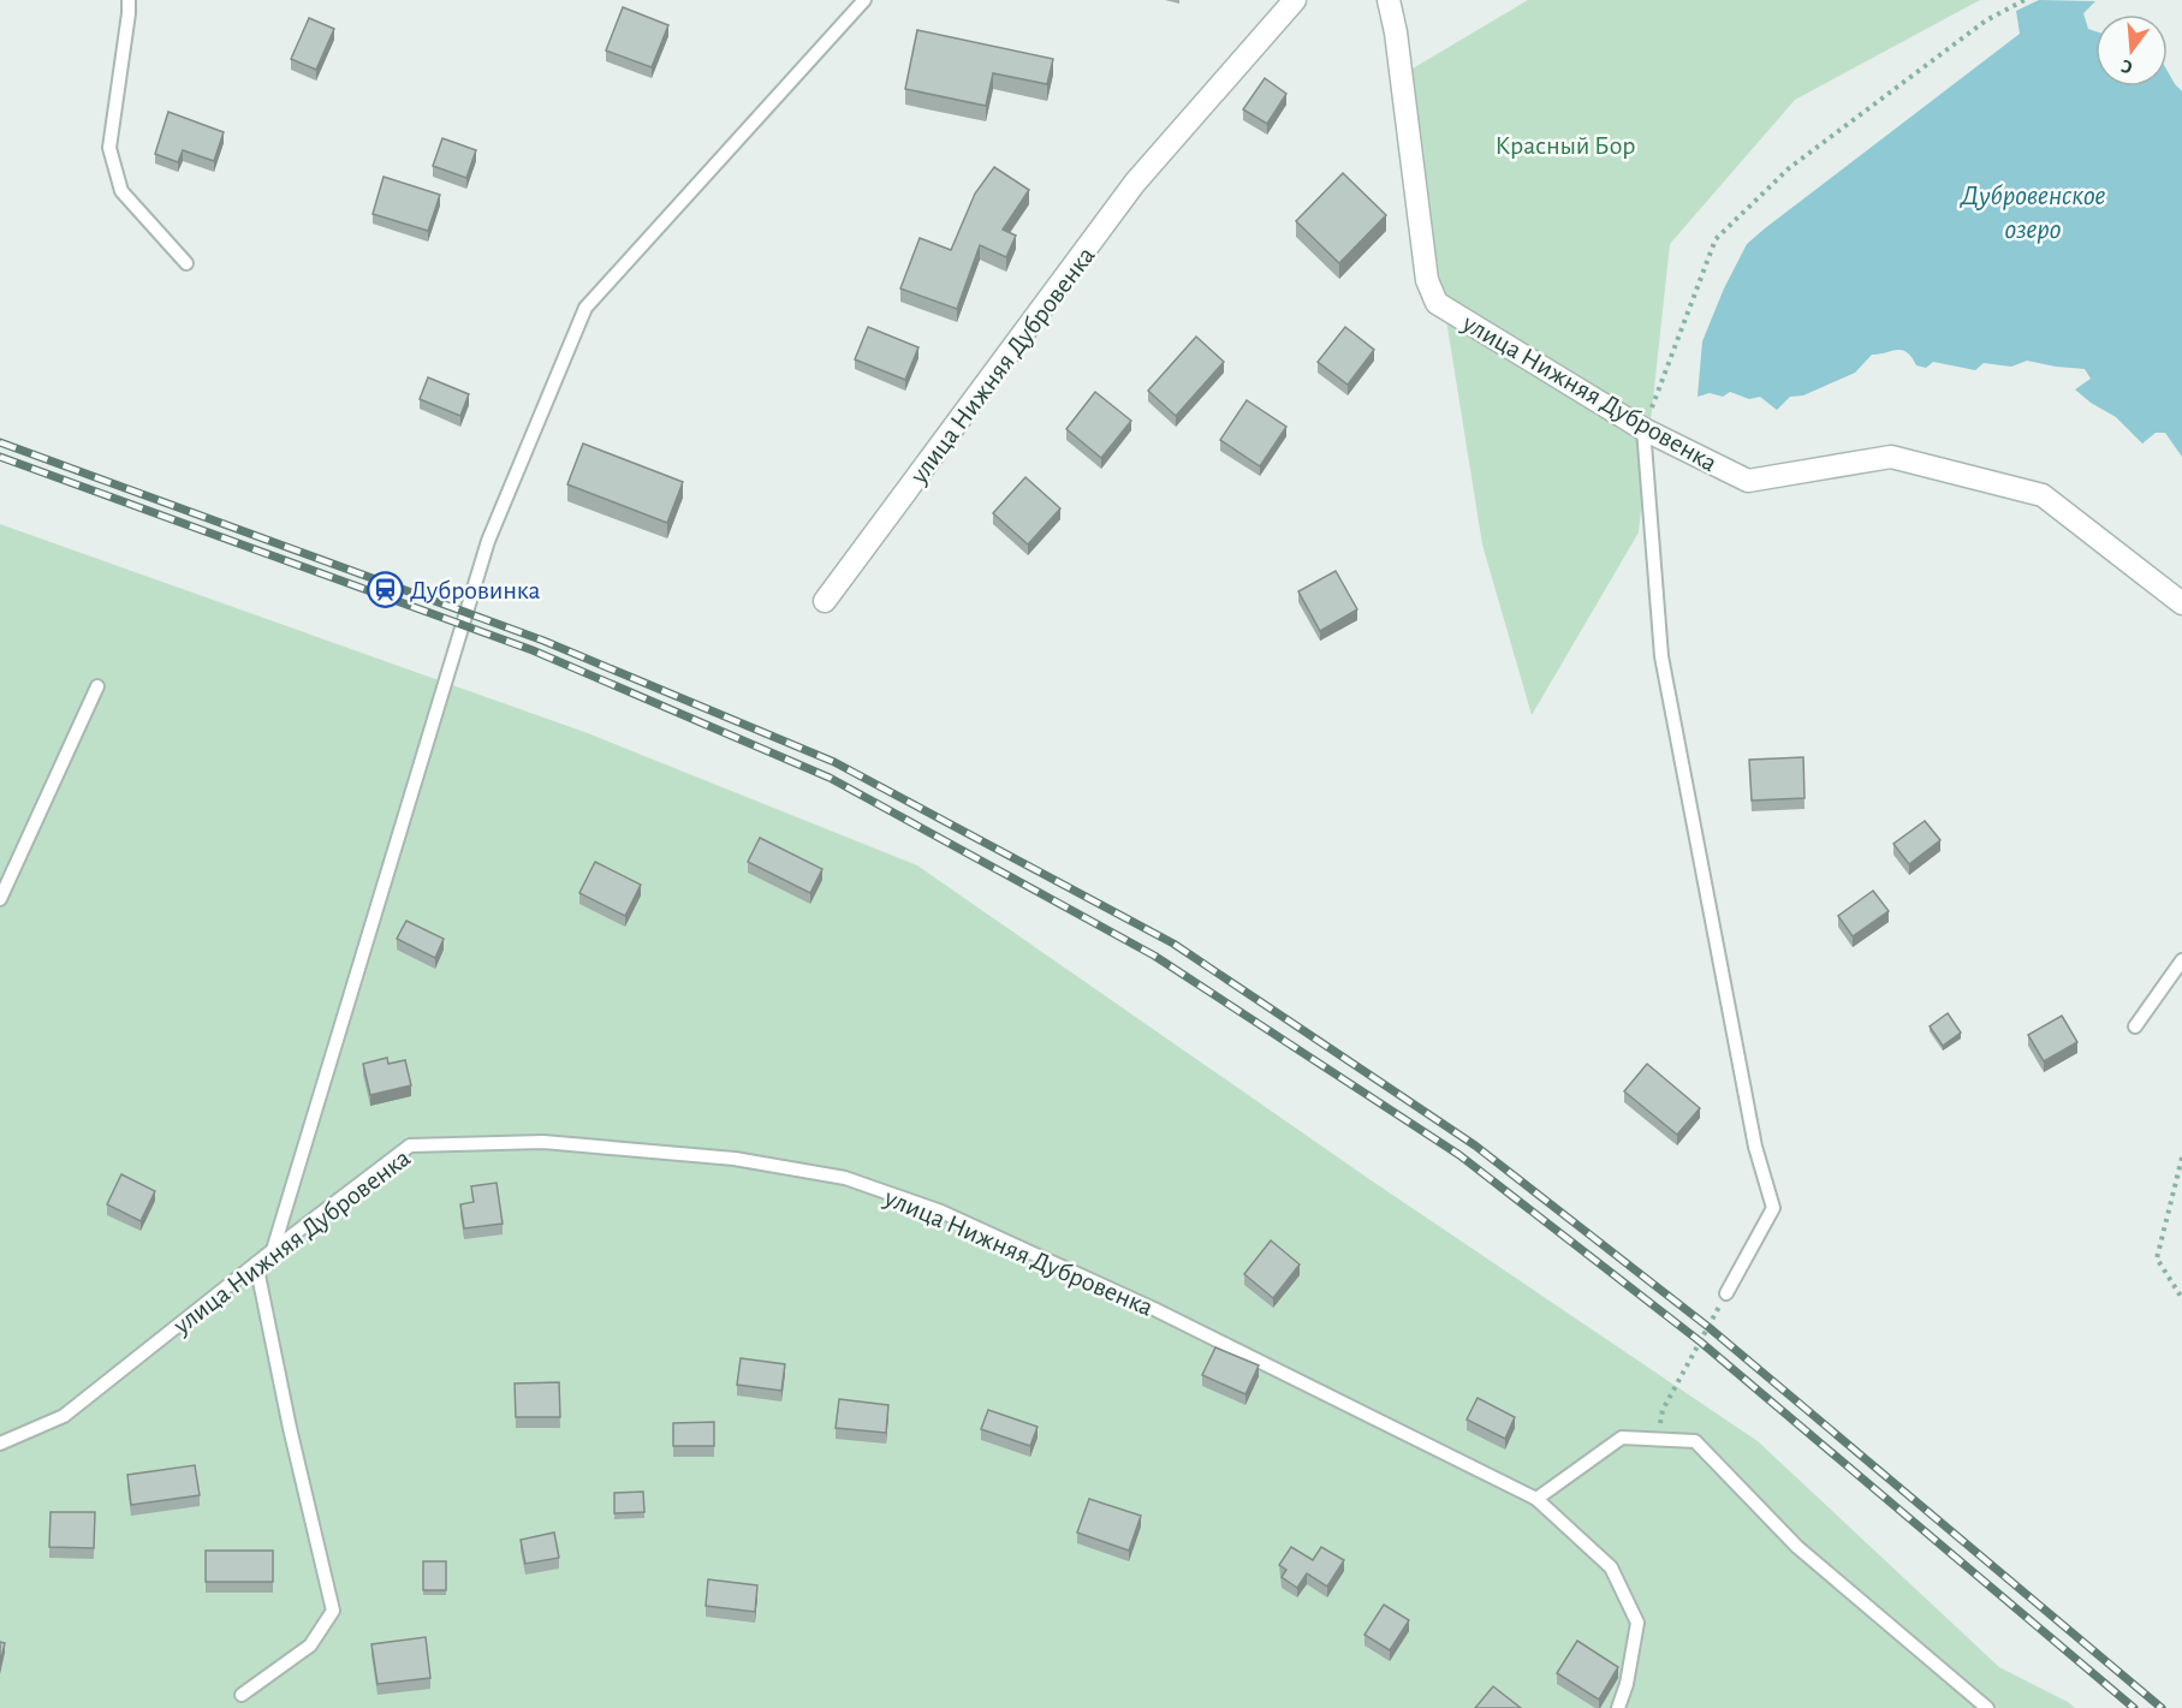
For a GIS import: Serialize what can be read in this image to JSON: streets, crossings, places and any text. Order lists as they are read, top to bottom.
{
  "streets": {
    "street": ["улица Нижняя Дубровенка"]
  },
  "water": ["Дубровенское озеро"],
  "parks": ["Красный Бор"],
  "places": {
    "station": ["Дубровинка"]
  },
  "north": "bottom"
}
